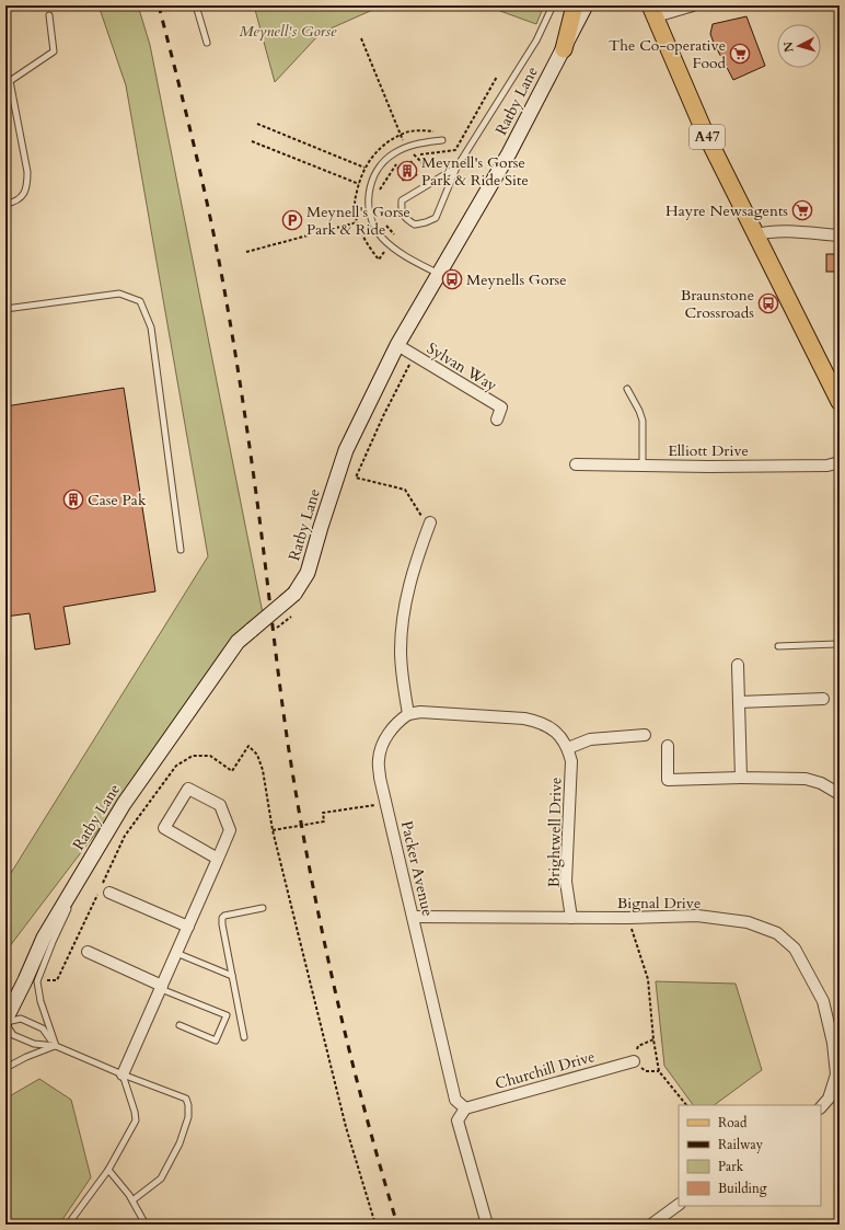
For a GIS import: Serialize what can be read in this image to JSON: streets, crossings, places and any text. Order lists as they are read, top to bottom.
{
  "streets": {
    "main road": ["Ratby Lane", "A47"],
    "street": [
      "Sylvan Way",
      "Elliott Drive",
      "Brightwell Drive",
      "Packer Avenue",
      "Bignal Drive",
      "Churchill Drive"
    ]
  },
  "crossings": [
    ["Ratby Lane", "Sylvan Way"],
    ["Brightwell Drive", "Bignal Drive"],
    ["Packer Avenue", "Bignal Drive"],
    ["Packer Avenue", "Churchill Drive"]
  ],
  "parks": ["Meynell's Gorse"],
  "places": {
    "supermarket": ["The Co-operative Food", "Hayre Newsagents"],
    "building": ["Meynell's Gorse Park & Ride Site", "Case Pak"],
    "parking": ["Meynell's Gorse Park & Ride"],
    "bus stop": ["Meynells Gorse", "Braunstone Crossroads"]
  },
  "legend": [
    "Road",
    "Railway",
    "Park",
    "Building"
  ],
  "north": "left"
}
